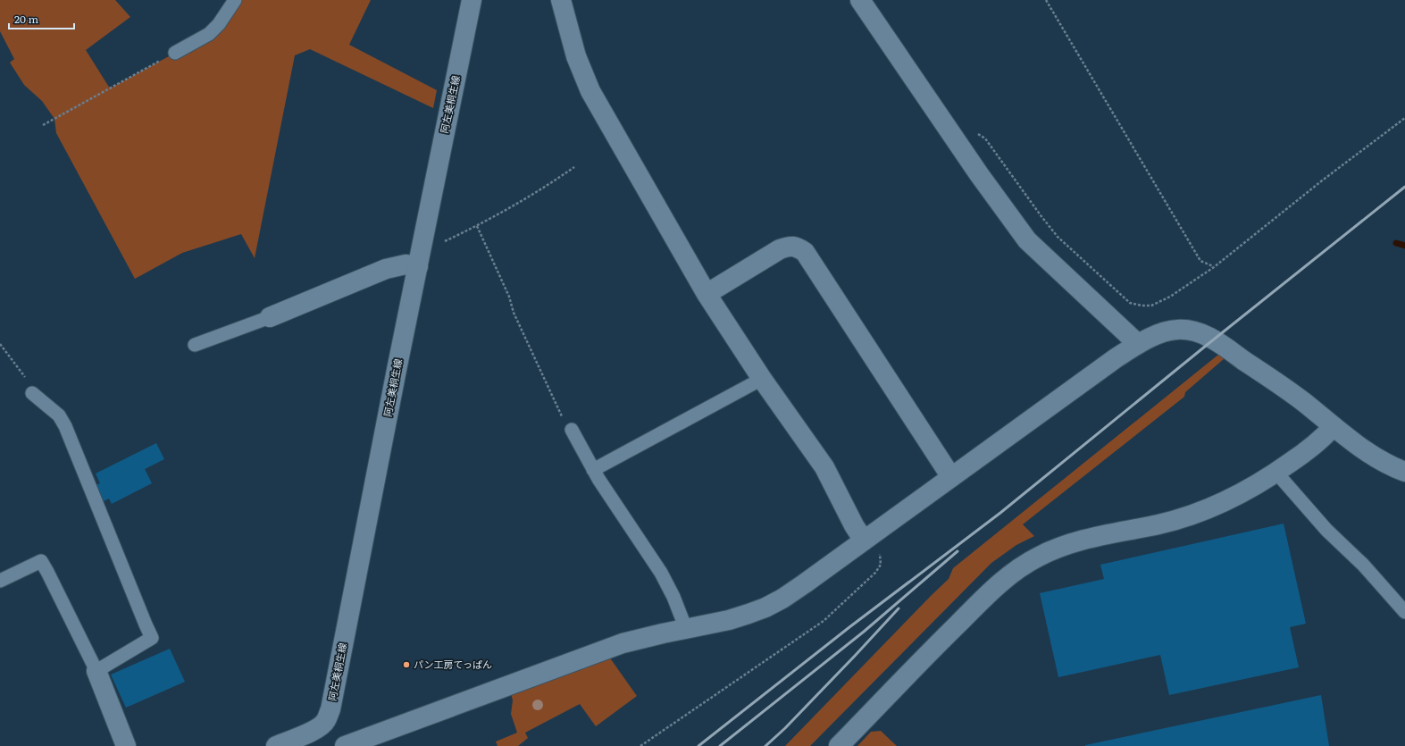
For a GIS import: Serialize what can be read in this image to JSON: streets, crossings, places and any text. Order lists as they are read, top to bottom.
{
  "streets": {
    "street": ["阿左美桐生線"]
  },
  "places": ["パン工房てっぱん"],
  "scale_bar": "20 m"
}
